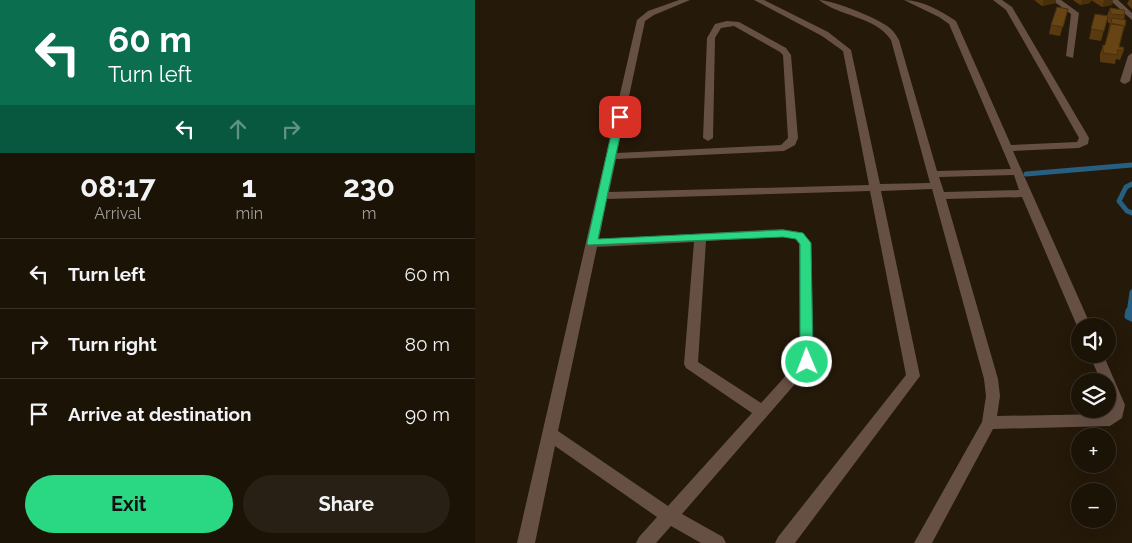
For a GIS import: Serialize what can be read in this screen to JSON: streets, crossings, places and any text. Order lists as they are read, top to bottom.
{
  "page": {
    "turn": ["60 m", "Turn left"],
    "eta": [
      "08:17",
      "Arrival",
      "1",
      "min",
      "230",
      "m"
    ],
    "list": [
      {
        "name": "Turn left",
        "value": "60 m"
      },
      {
        "name": "Turn right",
        "value": "80 m"
      },
      {
        "name": "Arrive at destination",
        "value": "90 m"
      }
    ],
    "map_buttons": ["+", "−"],
    "buttons": ["Exit", "Share"]
  }
}
